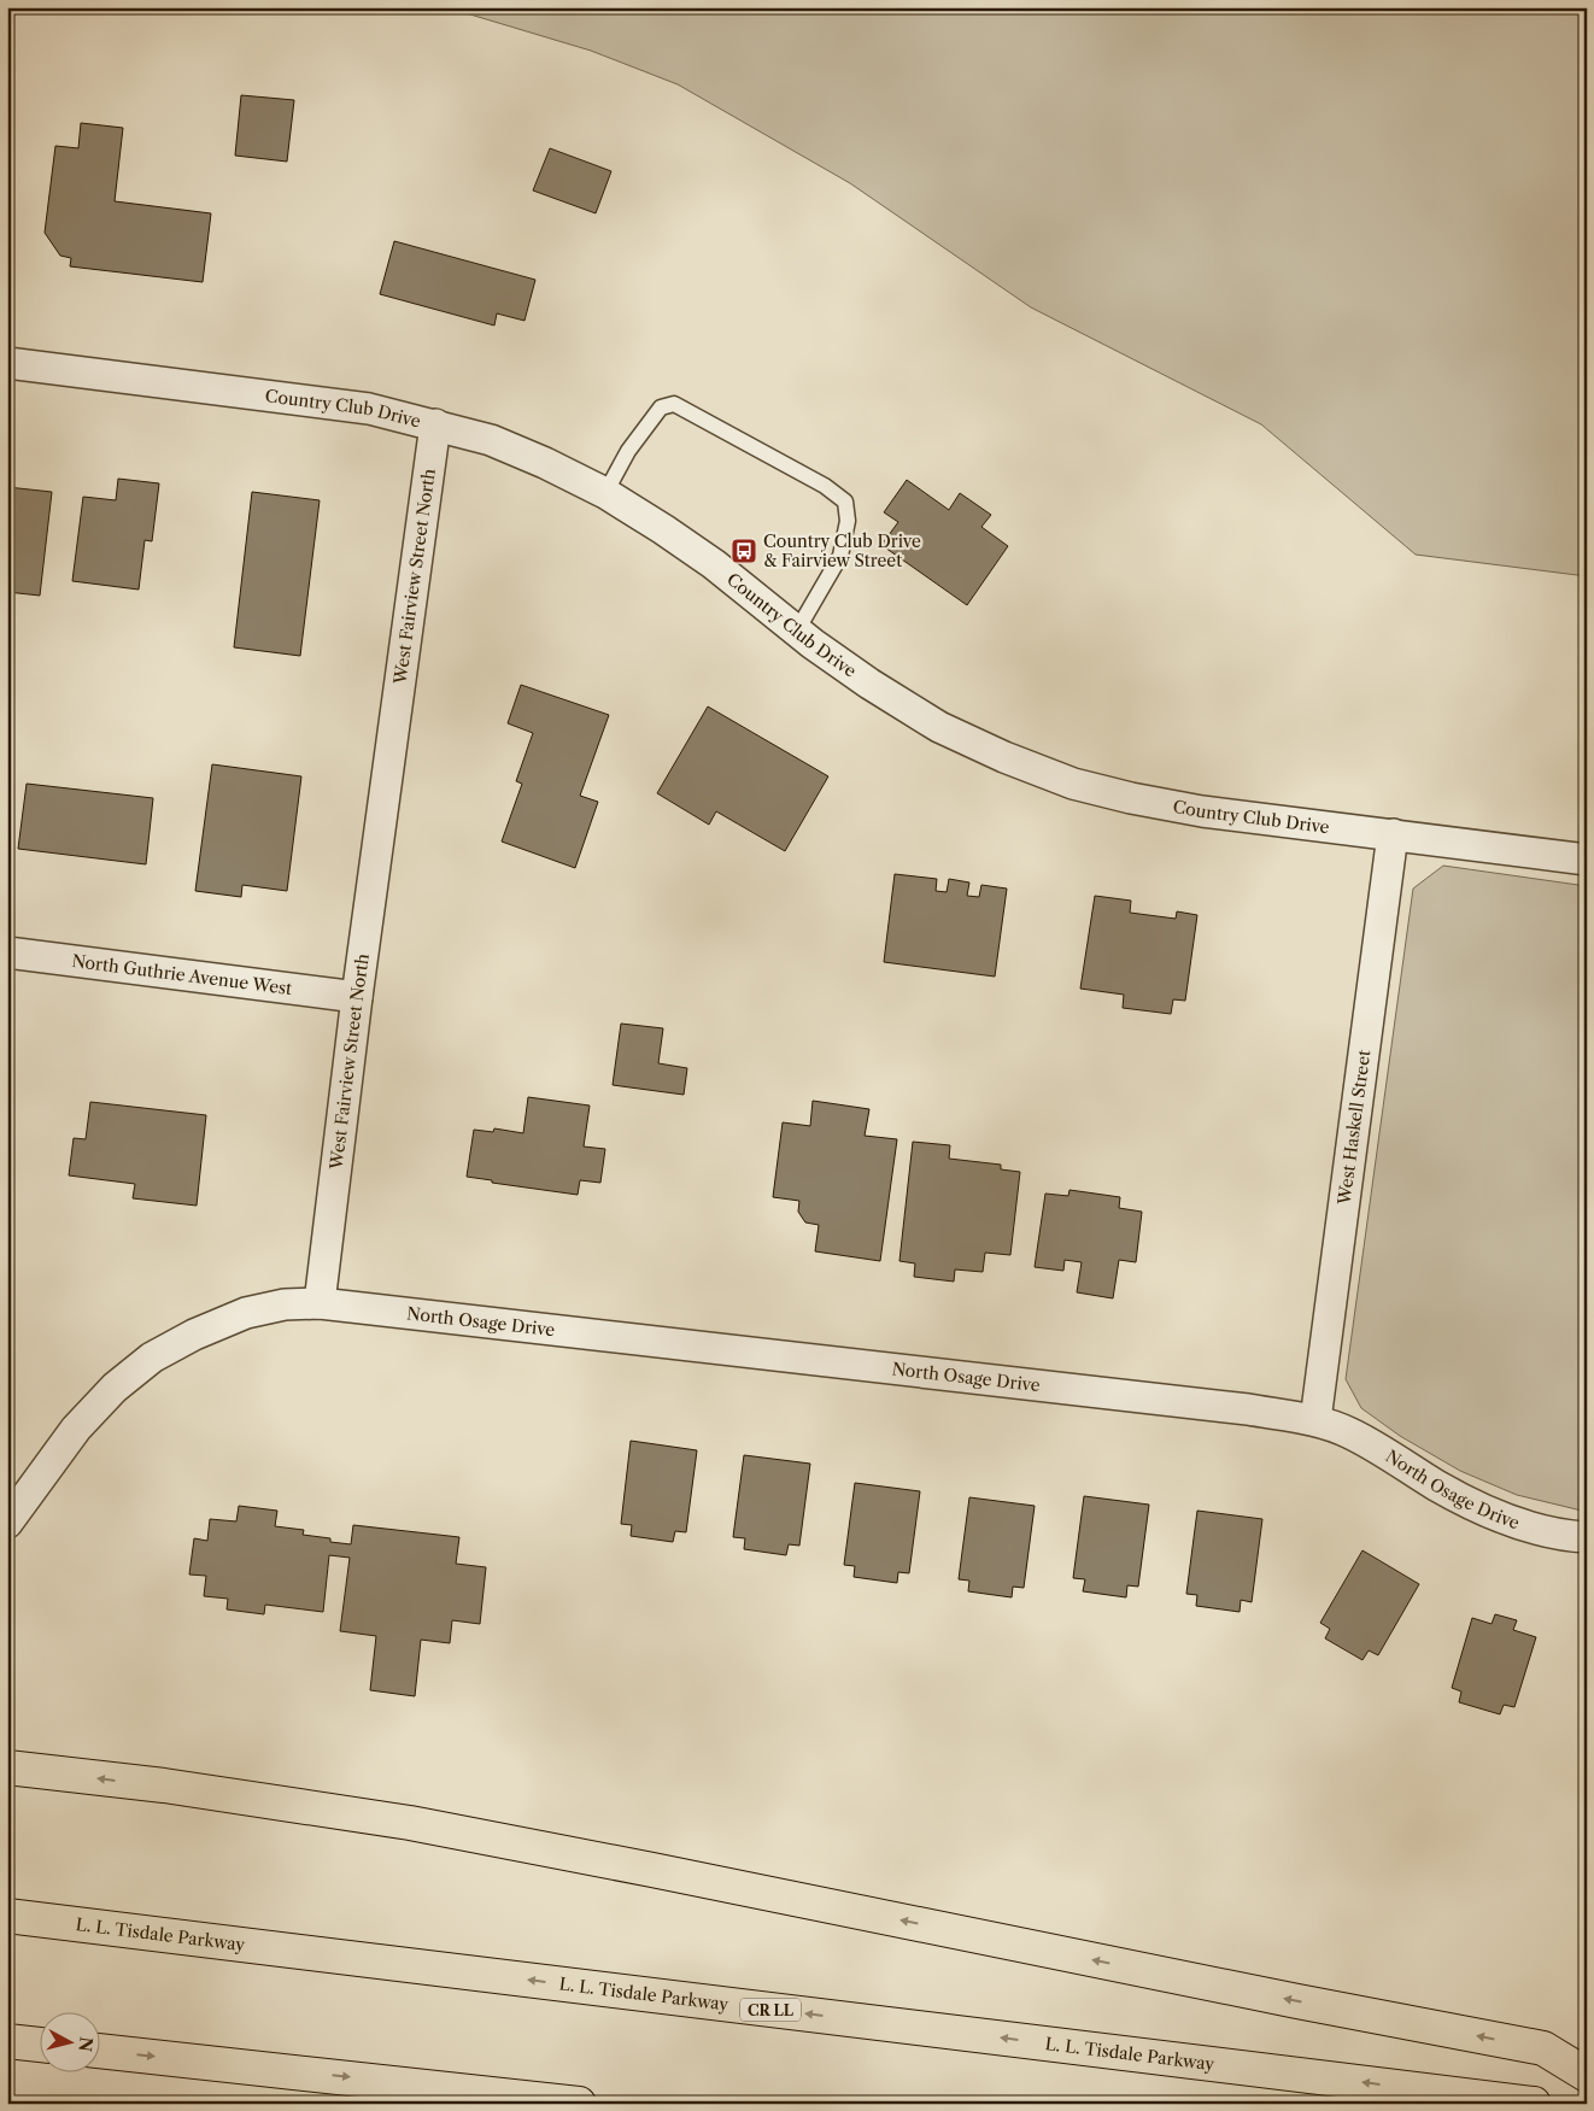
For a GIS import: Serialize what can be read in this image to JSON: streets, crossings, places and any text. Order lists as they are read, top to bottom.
{
  "streets": {
    "highway": ["L. L. Tisdale Parkway", "CR LL"],
    "street": [
      "Country Club Drive",
      "West Fairview Street North",
      "North Guthrie Avenue West",
      "West Haskell Street",
      "North Osage Drive"
    ]
  },
  "crossings": [
    ["Country Club Drive", "West Fairview Street North"],
    ["Country Club Drive", "West Haskell Street"],
    ["West Fairview Street North", "North Guthrie Avenue West"],
    ["West Fairview Street North", "North Osage Drive"],
    ["West Haskell Street", "North Osage Drive"]
  ],
  "places": {
    "bus stop": ["Country Club Drive & Fairview Street"]
  },
  "north": "right"
}
